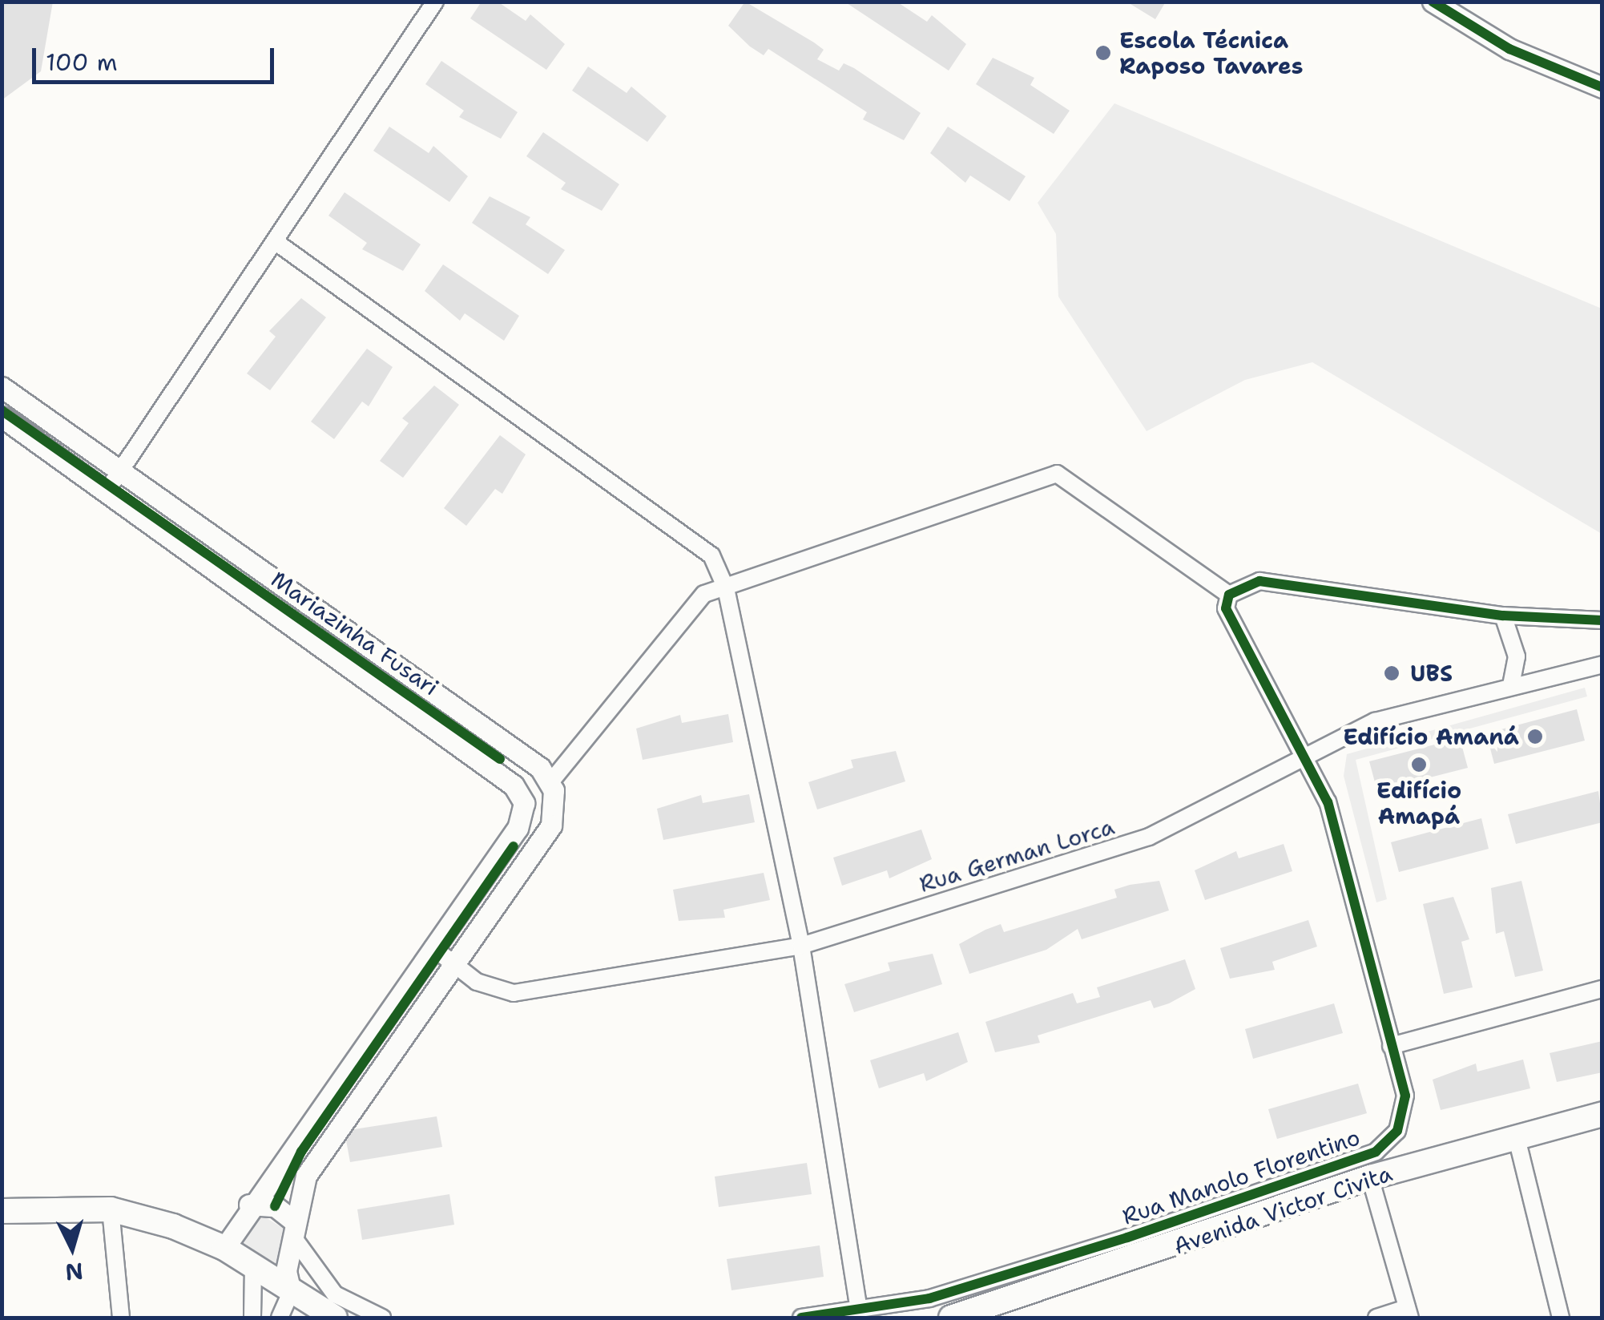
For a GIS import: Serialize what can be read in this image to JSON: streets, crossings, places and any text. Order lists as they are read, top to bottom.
{
  "streets": {
    "main road": ["Avenida Victor Civita"],
    "street": ["Rua German Lorca", "Rua Manolo Florentino"],
    "cycle path": ["Mariazinha Fusari"]
  },
  "crossings": [
    ["Rua German Lorca", "Rua Manolo Florentino"]
  ],
  "places": [
    "Escola Técnica Raposo Tavares",
    "UBS",
    "Edifício Amaná",
    "Edifício Amapá"
  ],
  "scale_bar": "100 m",
  "north": "bottom"
}
